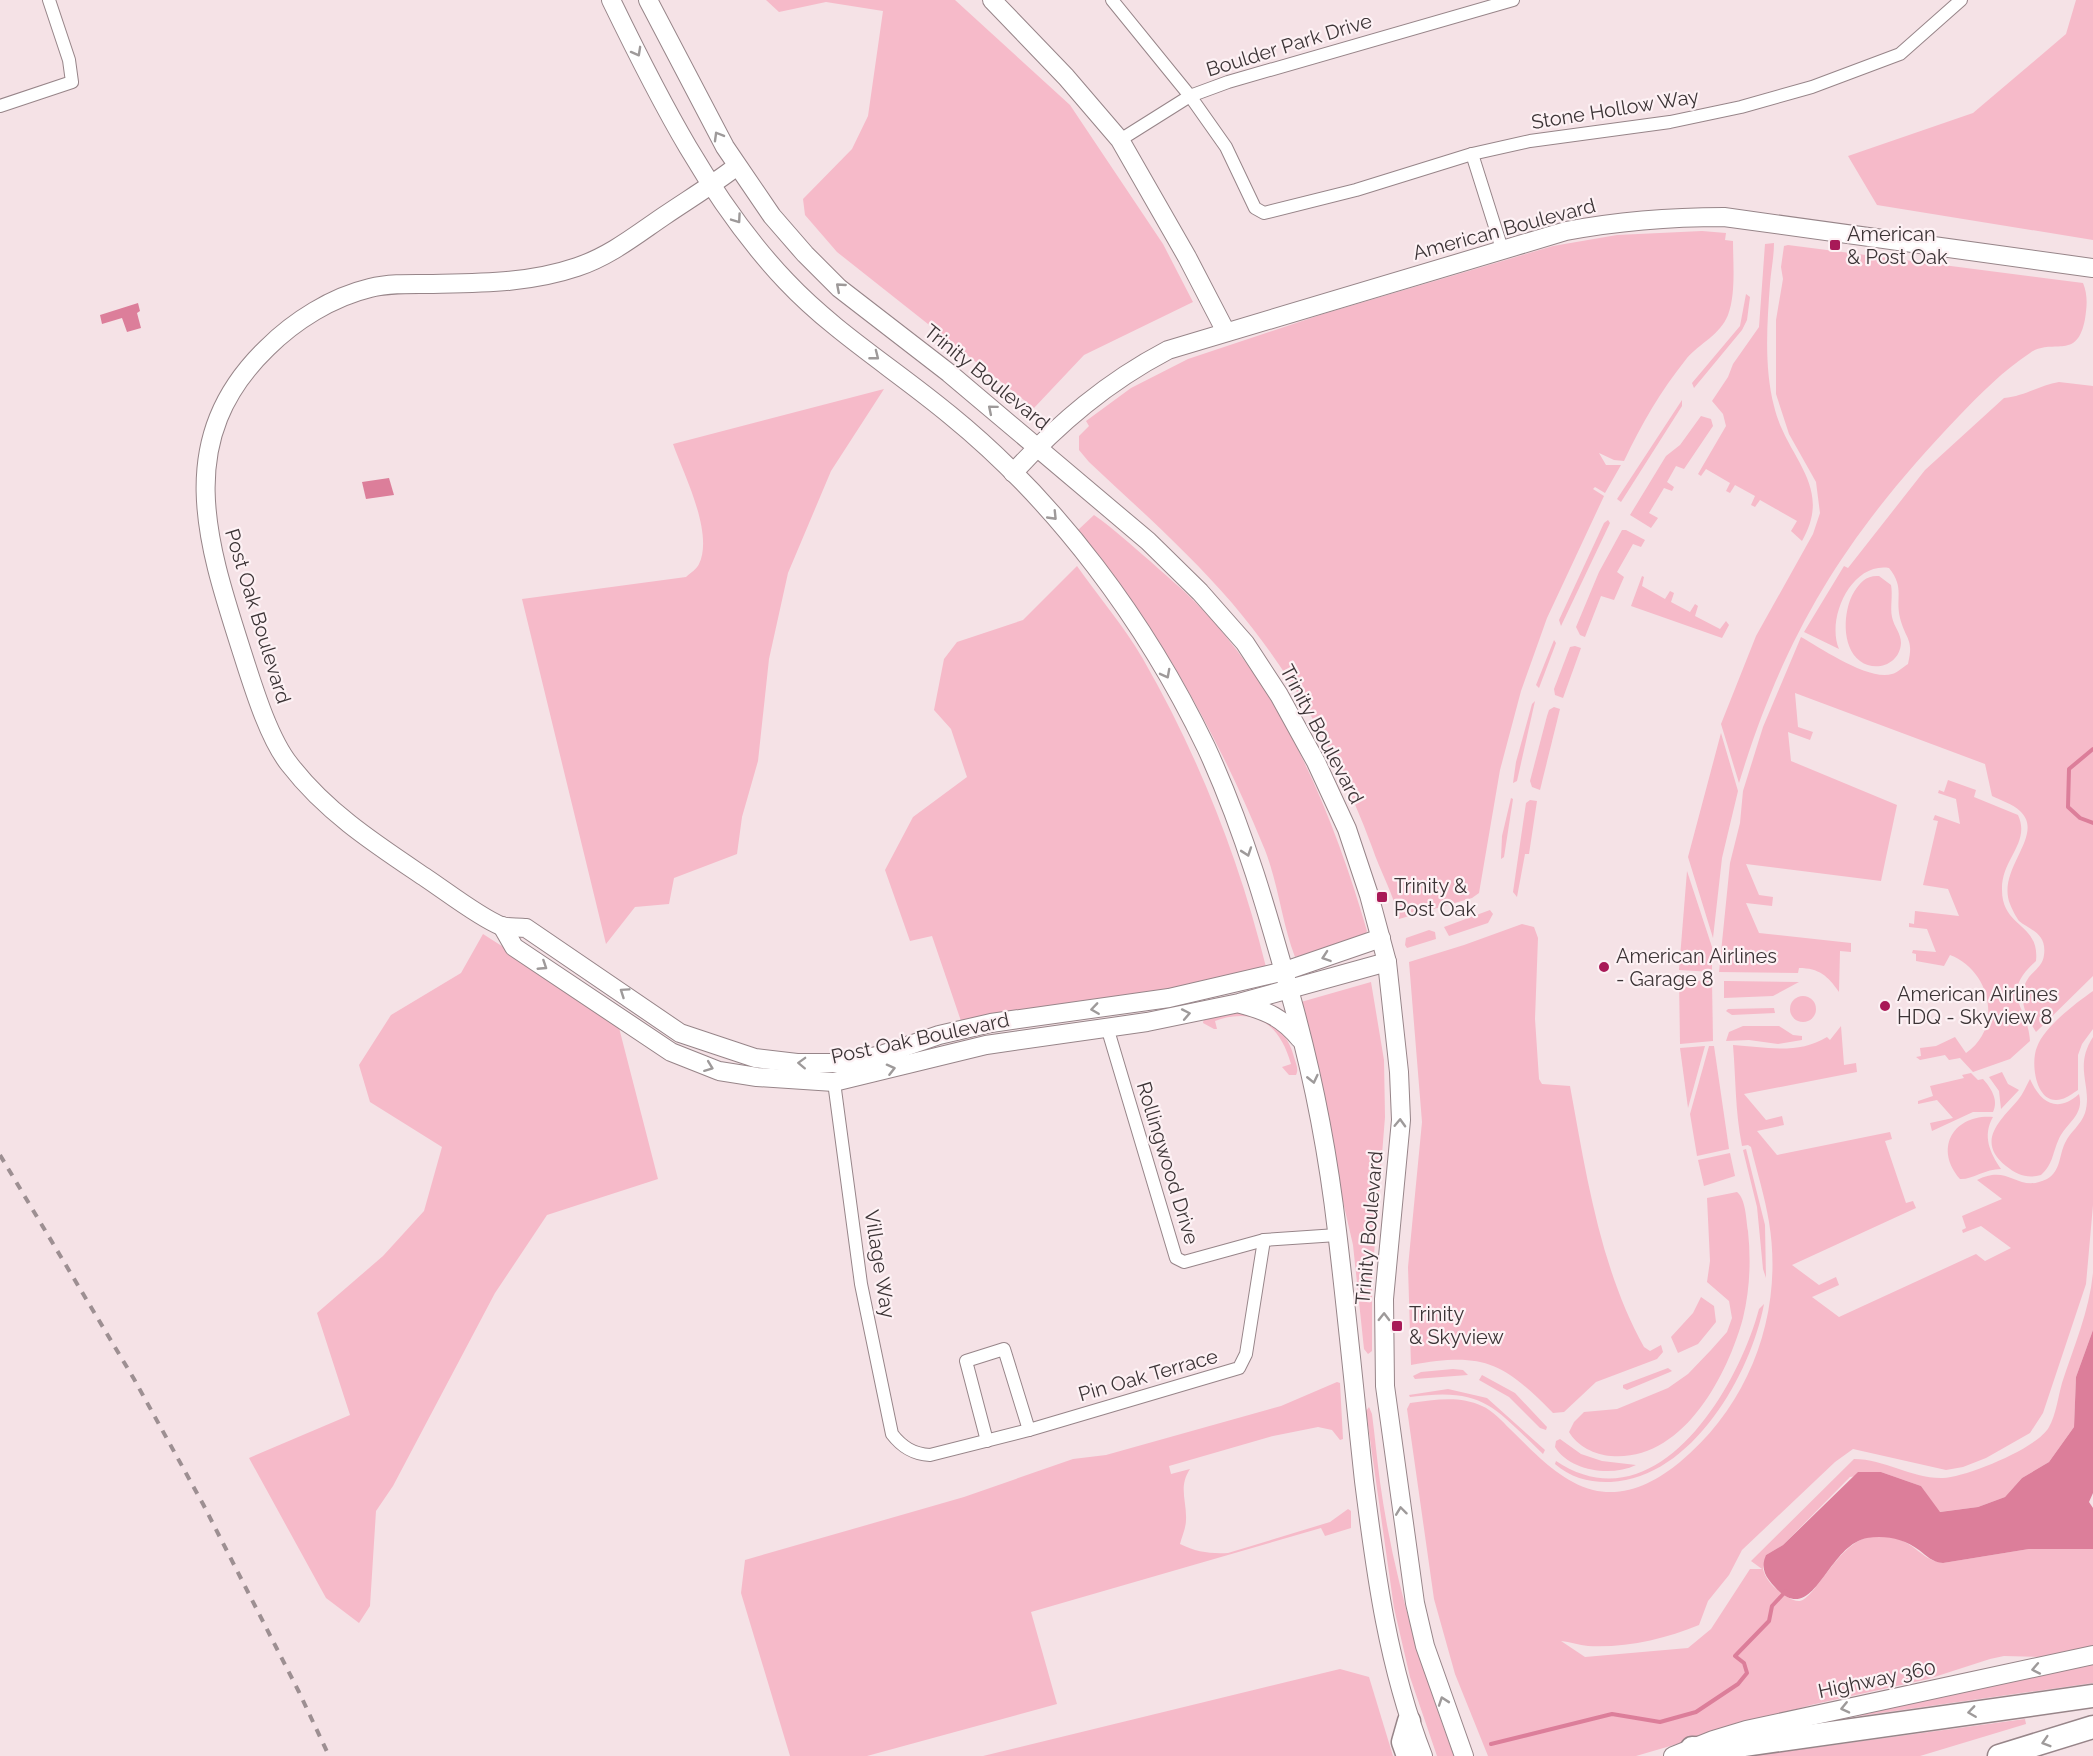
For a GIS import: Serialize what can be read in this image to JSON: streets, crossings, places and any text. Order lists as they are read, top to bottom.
{
  "streets": {
    "street": [
      "Boulder Park Drive",
      "Stone Hollow Way",
      "American Boulevard",
      "Trinity Boulevard",
      "Post Oak Boulevard",
      "Rollingwood Drive",
      "Village Way",
      "Pin Oak Terrace",
      "Highway 360"
    ]
  },
  "crossings": [
    ["Boulder Park Drive", "Stone Hollow Way"],
    ["American Boulevard", "Trinity Boulevard"],
    ["Trinity Boulevard", "Post Oak Boulevard"],
    ["Post Oak Boulevard", "Rollingwood Drive"],
    ["Post Oak Boulevard", "Village Way"],
    ["Rollingwood Drive", "Pin Oak Terrace"],
    ["Village Way", "Pin Oak Terrace"]
  ],
  "one_way": ["Highway 360"],
  "places": {
    "transit": ["American & Post Oak", "Trinity & Post Oak", "Trinity & Skyview"],
    "other": ["American Airlines - Garage 8", "American Airlines HDQ - Skyview 8"]
  }
}
